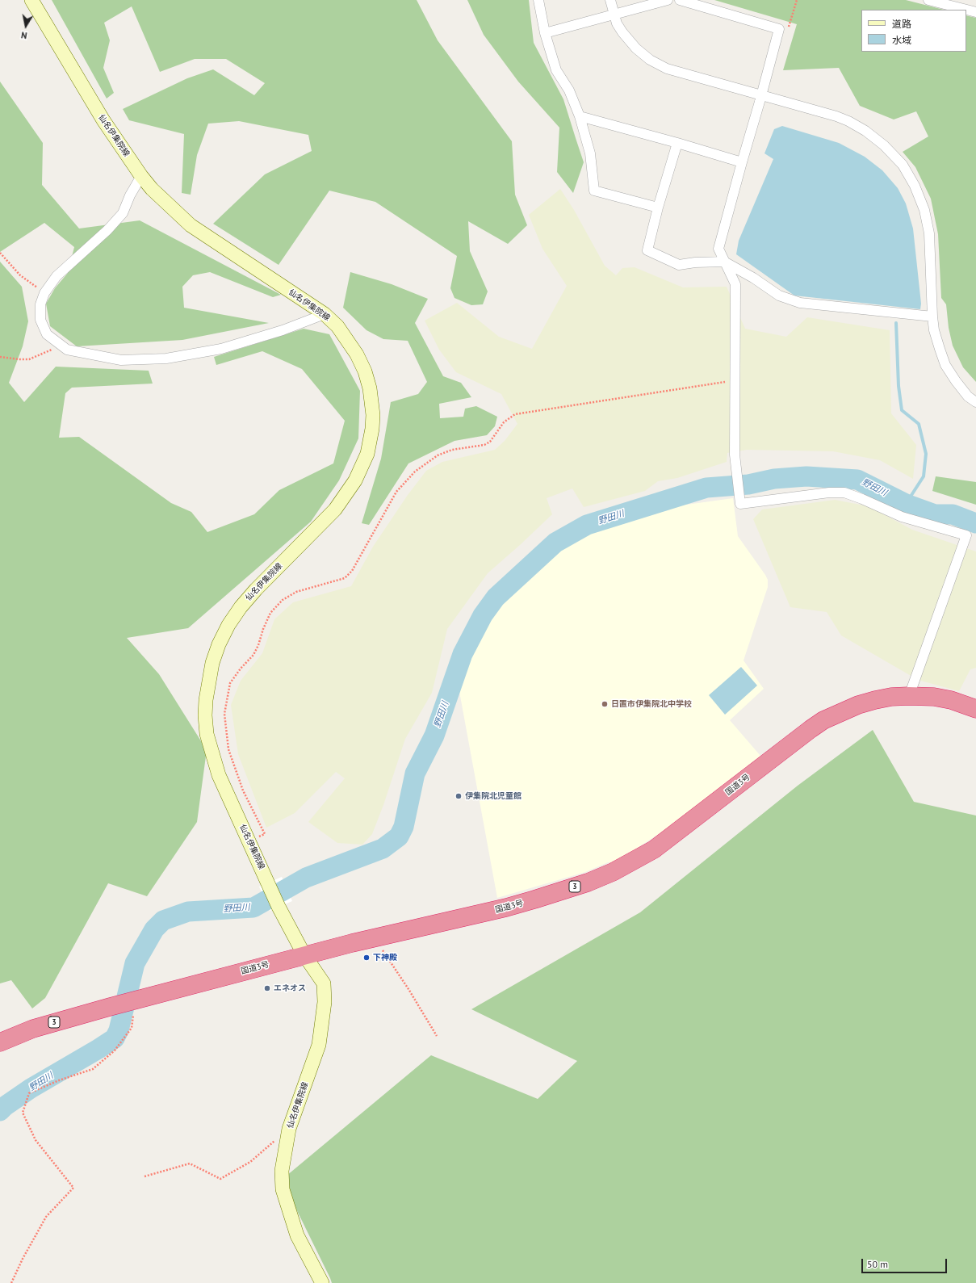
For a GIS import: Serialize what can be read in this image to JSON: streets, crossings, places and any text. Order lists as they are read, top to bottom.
{
  "streets": {
    "highway": ["国道3号", "3"],
    "main road": ["仙名伊集院線"]
  },
  "crossings": [
    ["仙名伊集院線", "国道3号"]
  ],
  "water": ["野田川"],
  "places": [
    "日置市伊集院北中学校",
    "伊集院北児童館",
    "下神殿",
    "エネオス"
  ],
  "legend": ["道路", "水域"],
  "scale_bar": "50 m",
  "north": "bottom"
}
